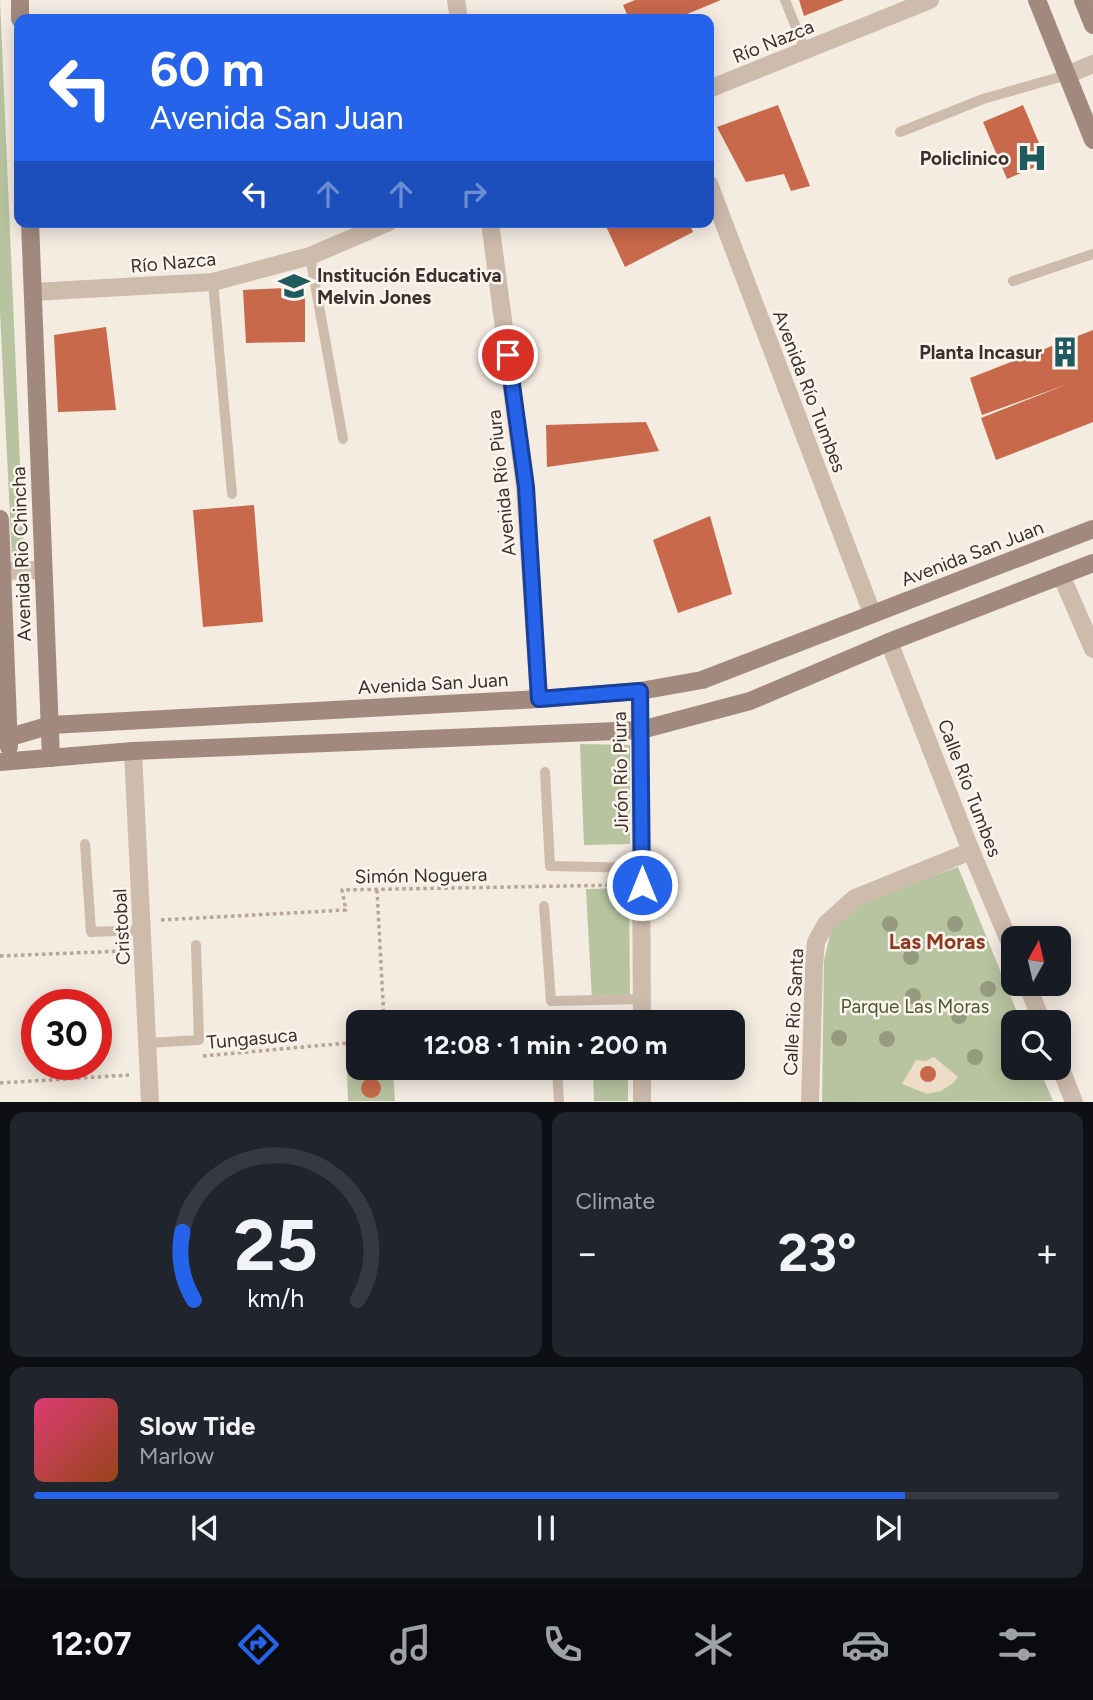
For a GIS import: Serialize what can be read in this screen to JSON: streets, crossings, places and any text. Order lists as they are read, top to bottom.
{
  "streets": {
    "street": [
      "Río Nazca",
      "Avenida Río Tumbes",
      "Avenida Río Piura",
      "Avenida San Juan",
      "Avenida Rio Chincha",
      "Jirón Río Piura",
      "Calle Río Tumbes",
      "Cristobal",
      "Calle Rio Santa"
    ],
    "path": ["Simón Noguera", "Tungasuca"]
  },
  "crossings": [
    ["Río Nazca", "Avenida Rio Chincha"],
    ["Avenida Río Tumbes", "Avenida San Juan"],
    ["Avenida Río Piura", "Avenida San Juan"],
    ["Avenida San Juan", "Avenida Rio Chincha"],
    ["Avenida San Juan", "Jirón Río Piura"],
    ["Jirón Río Piura", "Simón Noguera"],
    ["Calle Río Tumbes", "Calle Rio Santa"],
    ["Simón Noguera", "Cristobal"]
  ],
  "districts": ["Las Moras"],
  "parks": ["Parque Las Moras"],
  "places": {
    "hospital": ["Policlinico"],
    "school or university": ["Institución Educativa Melvin Jones"],
    "building": ["Planta Incasur"]
  },
  "north": "top",
  "page": {
    "turn": ["60 m", "Avenida San Juan"],
    "limit": "30",
    "trip": "12:08 · 1 min · 200 m",
    "tile": "Climate",
    "heat": ["−", "23°", "+"],
    "song": ["Slow Tide", "Marlow"],
    "tabs": "12:07",
    "gauge": ["25", "km/h"]
  }
}
